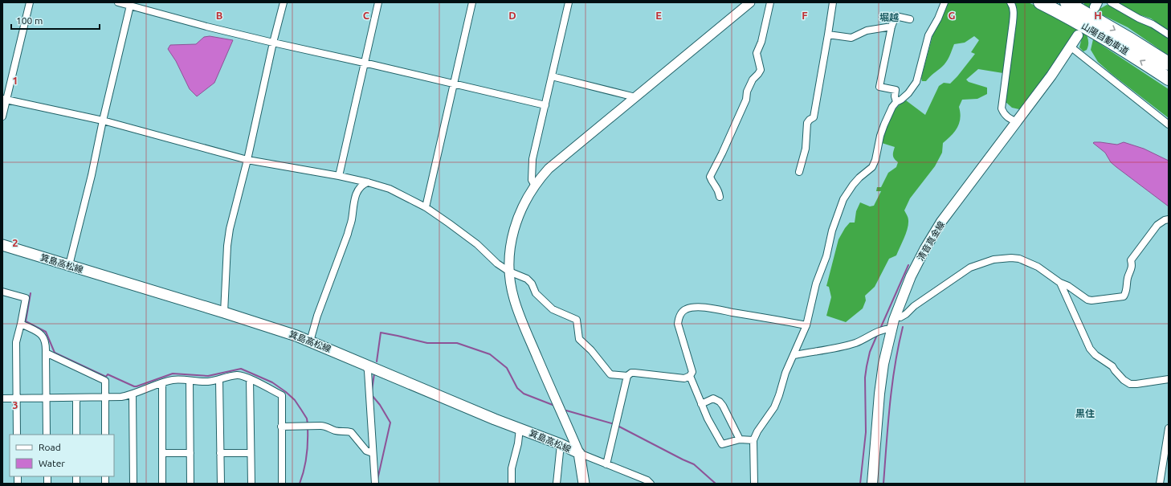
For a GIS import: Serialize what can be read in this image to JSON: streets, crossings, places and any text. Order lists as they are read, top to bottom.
{
  "streets": {
    "highway": ["山陽自動車道"],
    "main road": ["清音真金線", "箕島高松線"]
  },
  "districts": ["堀越", "黒住"],
  "legend": ["Road", "Water"],
  "scale_bar": "100 m",
  "grid": {
    "columns": [
      "B",
      "C",
      "D",
      "E",
      "F",
      "G",
      "H"
    ],
    "rows": ["1", "2", "3"]
  }
}
